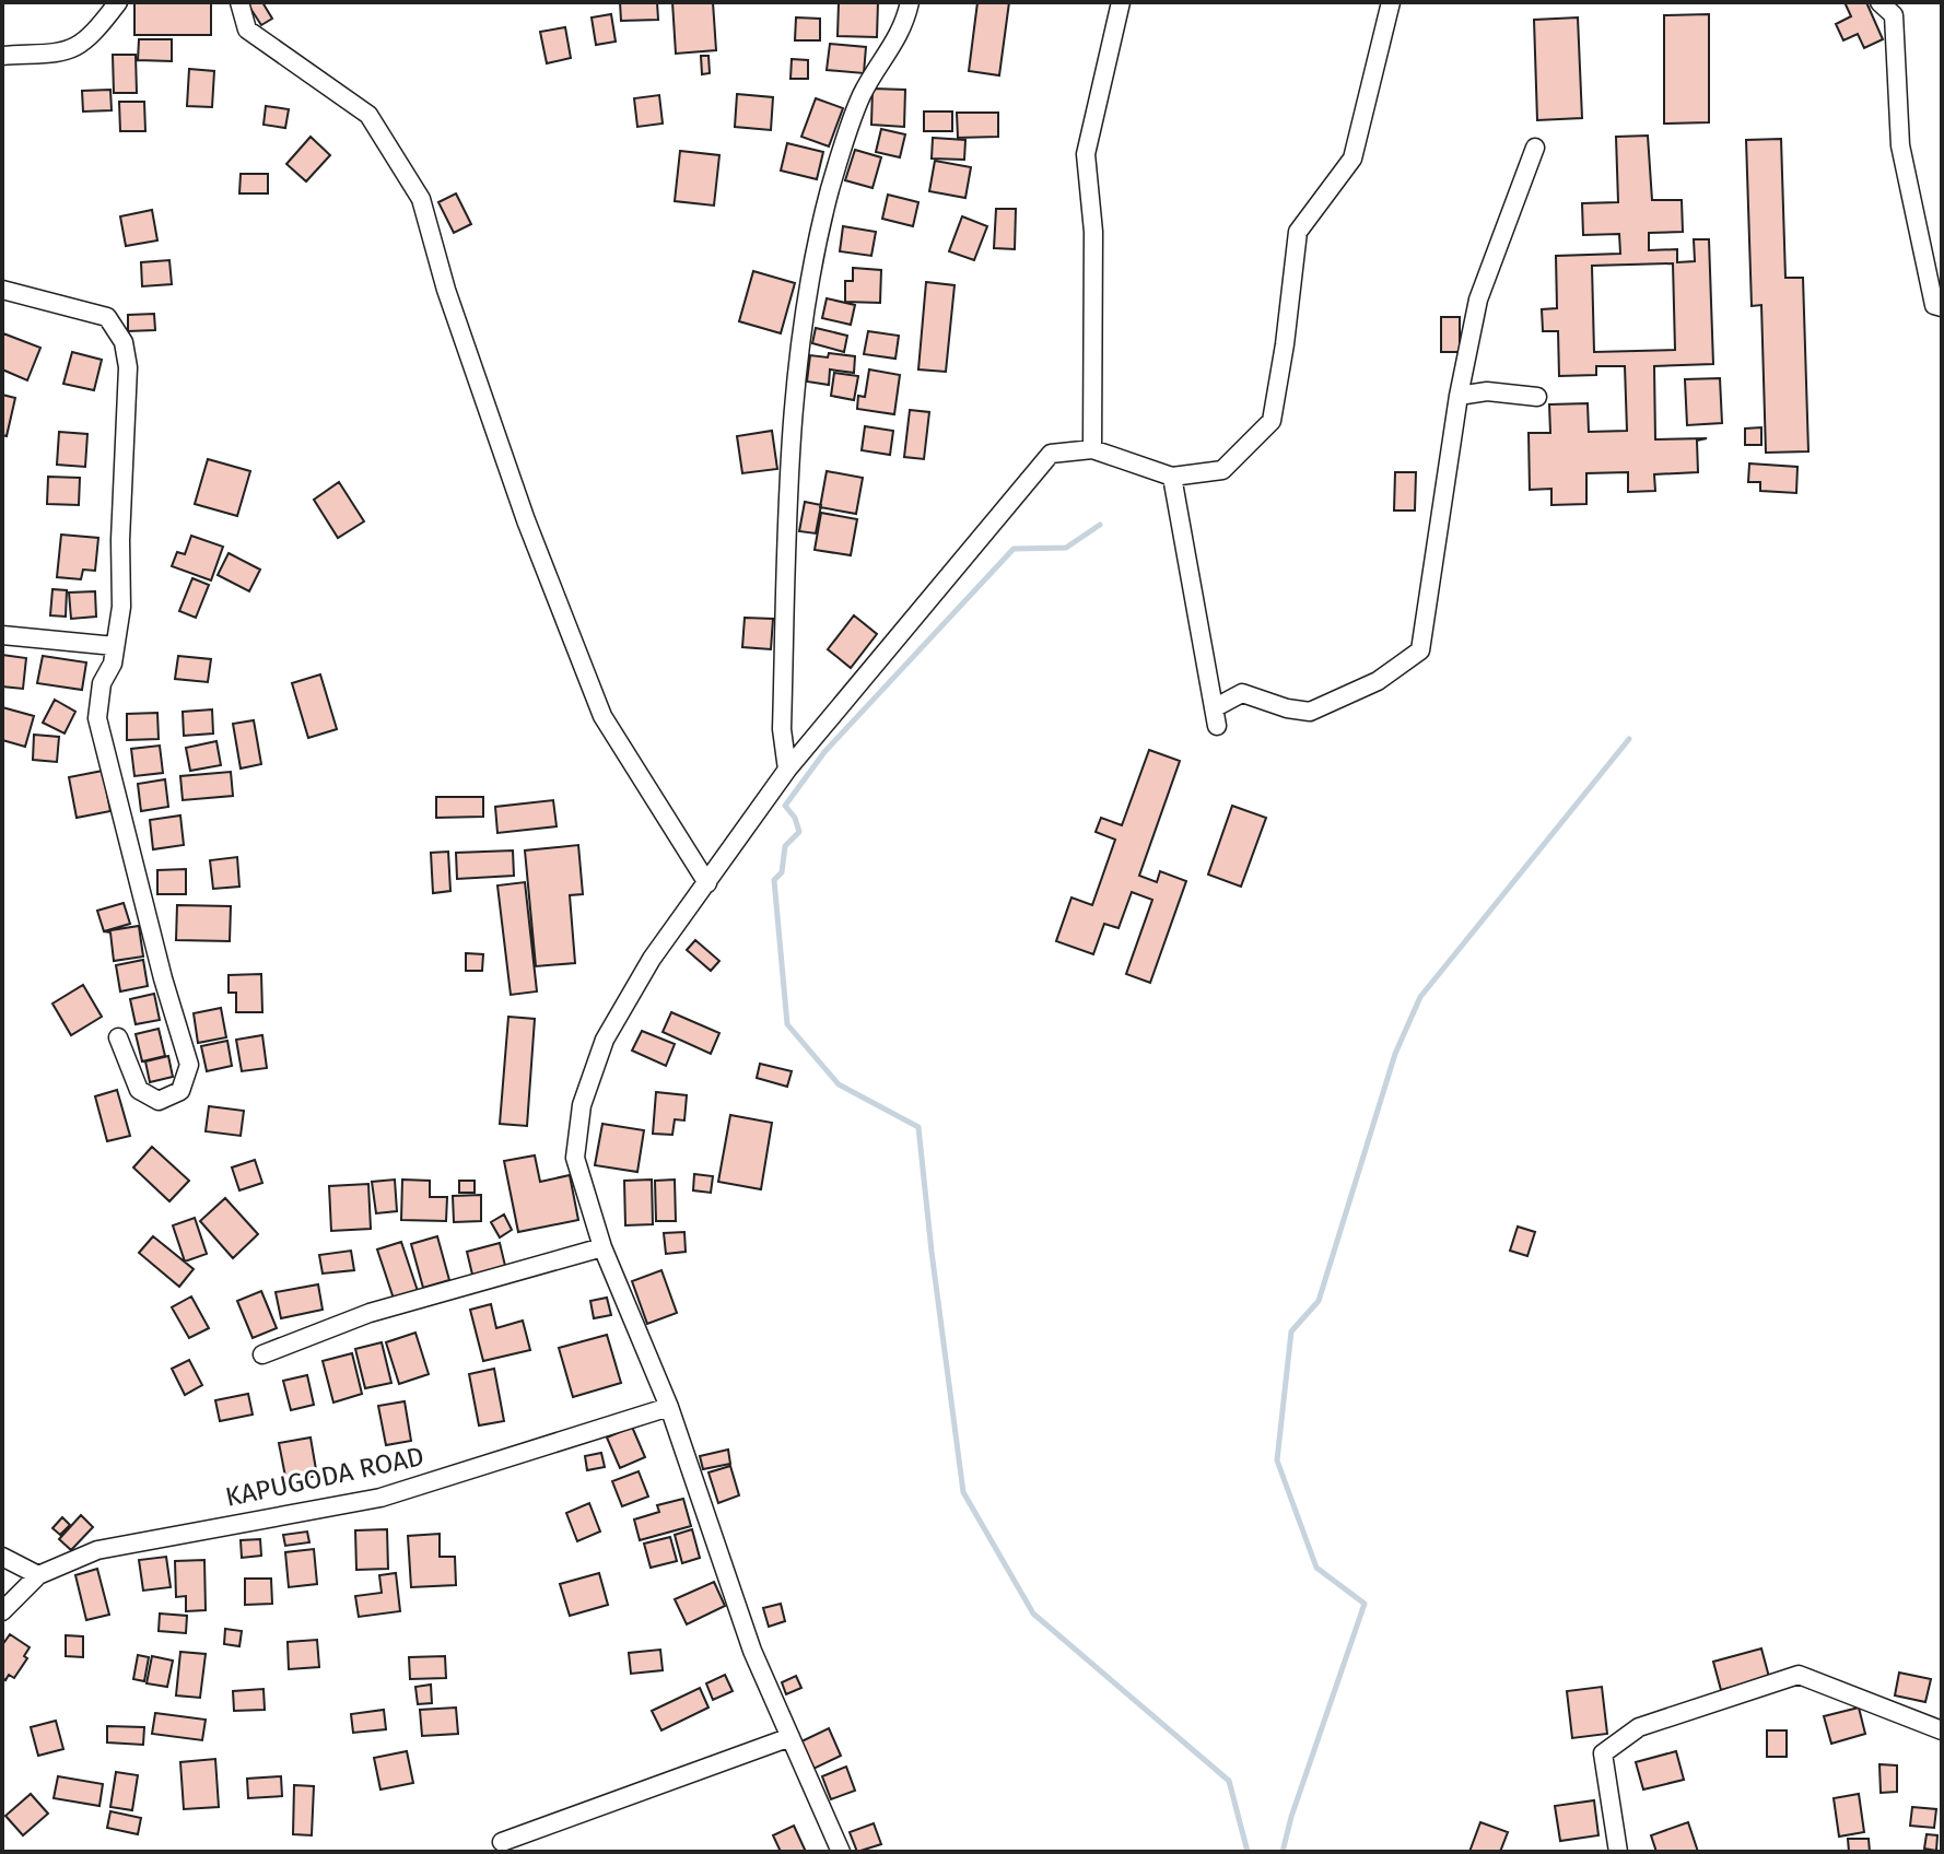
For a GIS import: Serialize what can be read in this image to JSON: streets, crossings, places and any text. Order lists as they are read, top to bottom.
{
  "streets": {
    "street": ["KAPUGODA ROAD"]
  }
}
